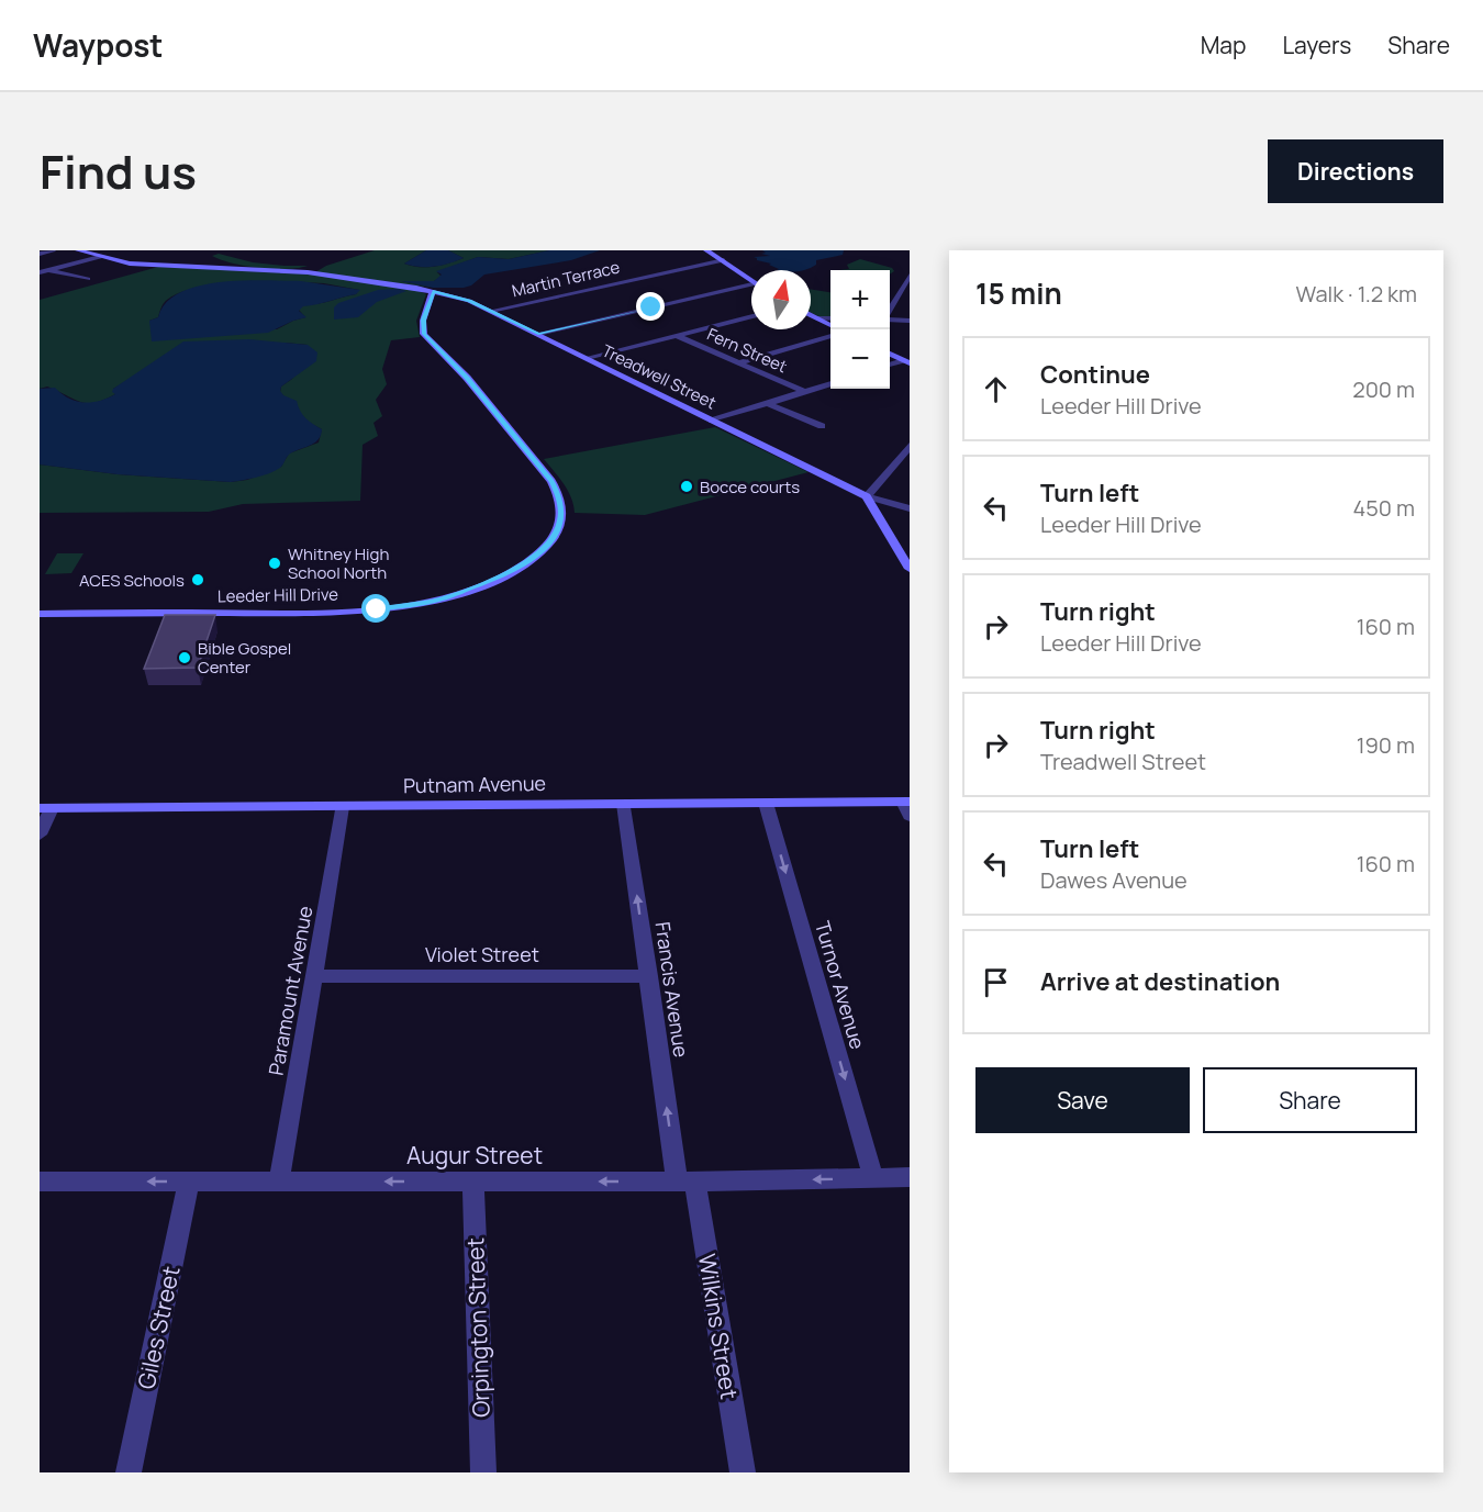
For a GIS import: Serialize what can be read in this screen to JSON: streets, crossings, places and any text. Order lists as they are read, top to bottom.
{
  "streets": {
    "street": [
      "Martin Terrace",
      "Fern Street",
      "Treadwell Street",
      "Leeder Hill Drive",
      "Putnam Avenue",
      "Violet Street",
      "Turnor Avenue",
      "Francis Avenue",
      "Paramount Avenue",
      "Augur Street",
      "Wilkins Street",
      "Giles Street",
      "Orpington Street"
    ]
  },
  "crossings": [
    ["Martin Terrace", "Treadwell Street"],
    ["Treadwell Street", "Leeder Hill Drive"],
    ["Putnam Avenue", "Turnor Avenue"],
    ["Putnam Avenue", "Francis Avenue"],
    ["Putnam Avenue", "Paramount Avenue"],
    ["Violet Street", "Francis Avenue"],
    ["Violet Street", "Paramount Avenue"],
    ["Turnor Avenue", "Augur Street"],
    ["Francis Avenue", "Augur Street"],
    ["Francis Avenue", "Wilkins Street"],
    ["Paramount Avenue", "Augur Street"],
    ["Augur Street", "Wilkins Street"],
    ["Augur Street", "Giles Street"],
    ["Augur Street", "Orpington Street"]
  ],
  "one_way": ["Turnor Avenue", "Francis Avenue", "Augur Street"],
  "places": [
    "Bocce courts",
    "Whitney High School North",
    "ACES Schools",
    "Bible Gospel Center"
  ],
  "north": "top",
  "page": {
    "header": "Waypost",
    "nav": ["Map", "Layers", "Share"],
    "title": "Find us",
    "buttons": [
      "Directions",
      ["Save", "Share"]
    ],
    "heading": ["15 min", "Walk · 1.2 km"],
    "map_buttons": ["+", "−"],
    "list": [
      ["Continue", "Leeder Hill Drive", "200 m"],
      ["Turn left", "Leeder Hill Drive", "450 m"],
      ["Turn right", "Leeder Hill Drive", "160 m"],
      ["Turn right", "Treadwell Street", "190 m"],
      ["Turn left", "Dawes Avenue", "160 m"],
      "Arrive at destination"
    ]
  }
}
